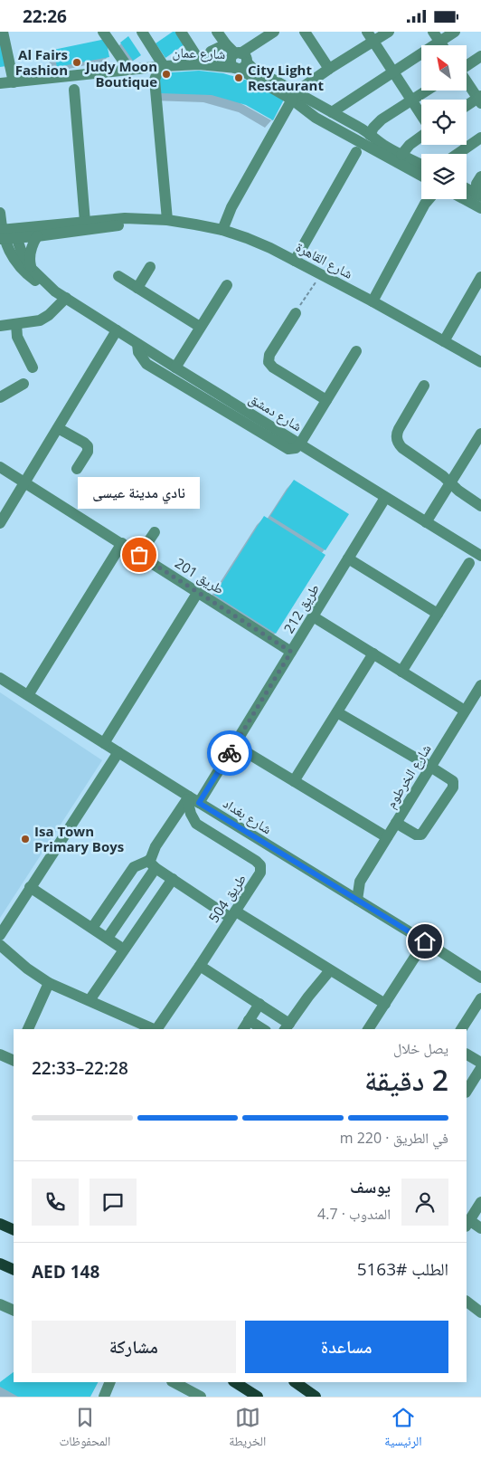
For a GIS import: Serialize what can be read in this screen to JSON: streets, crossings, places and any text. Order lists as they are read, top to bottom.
{
  "streets": {
    "street": [
      "شارع عمان",
      "شارع القاهرة",
      "شارع دمشق",
      "طريق 201",
      "طريق 212",
      "شارع الخرطوم",
      "شارع بغداد",
      "طريق 504"
    ]
  },
  "crossings": [
    ["شارع القاهرة", "شارع دمشق"],
    ["شارع دمشق", "طريق 212"],
    ["طريق 201", "طريق 212"],
    ["طريق 212", "شارع بغداد"],
    ["طريق 212", "طريق 504"],
    ["شارع الخرطوم", "شارع بغداد"],
    ["شارع بغداد", "طريق 504"]
  ],
  "places": [
    "Al Fairs Fashion",
    "Judy Moon Boutique",
    "City Light Restaurant",
    "نادي مدينة عيسى",
    "Isa Town Primary Boys"
  ],
  "north": "top left",
  "page": {
    "status": "22:26",
    "bubble": "نادي مدينة عيسى",
    "heading": ["2 دقيقة", "يصل خلال", "22:28–22:33"],
    "panel": [
      "يوسف",
      "المندوب · 4.7",
      "الطلب #5163",
      "AED 148"
    ],
    "bar": "في الطريق · 220 m",
    "buttons": ["مساعدة", "مشاركة"],
    "tabs": ["الرئيسية", "الخريطة", "المحفوظات"]
  }
}
